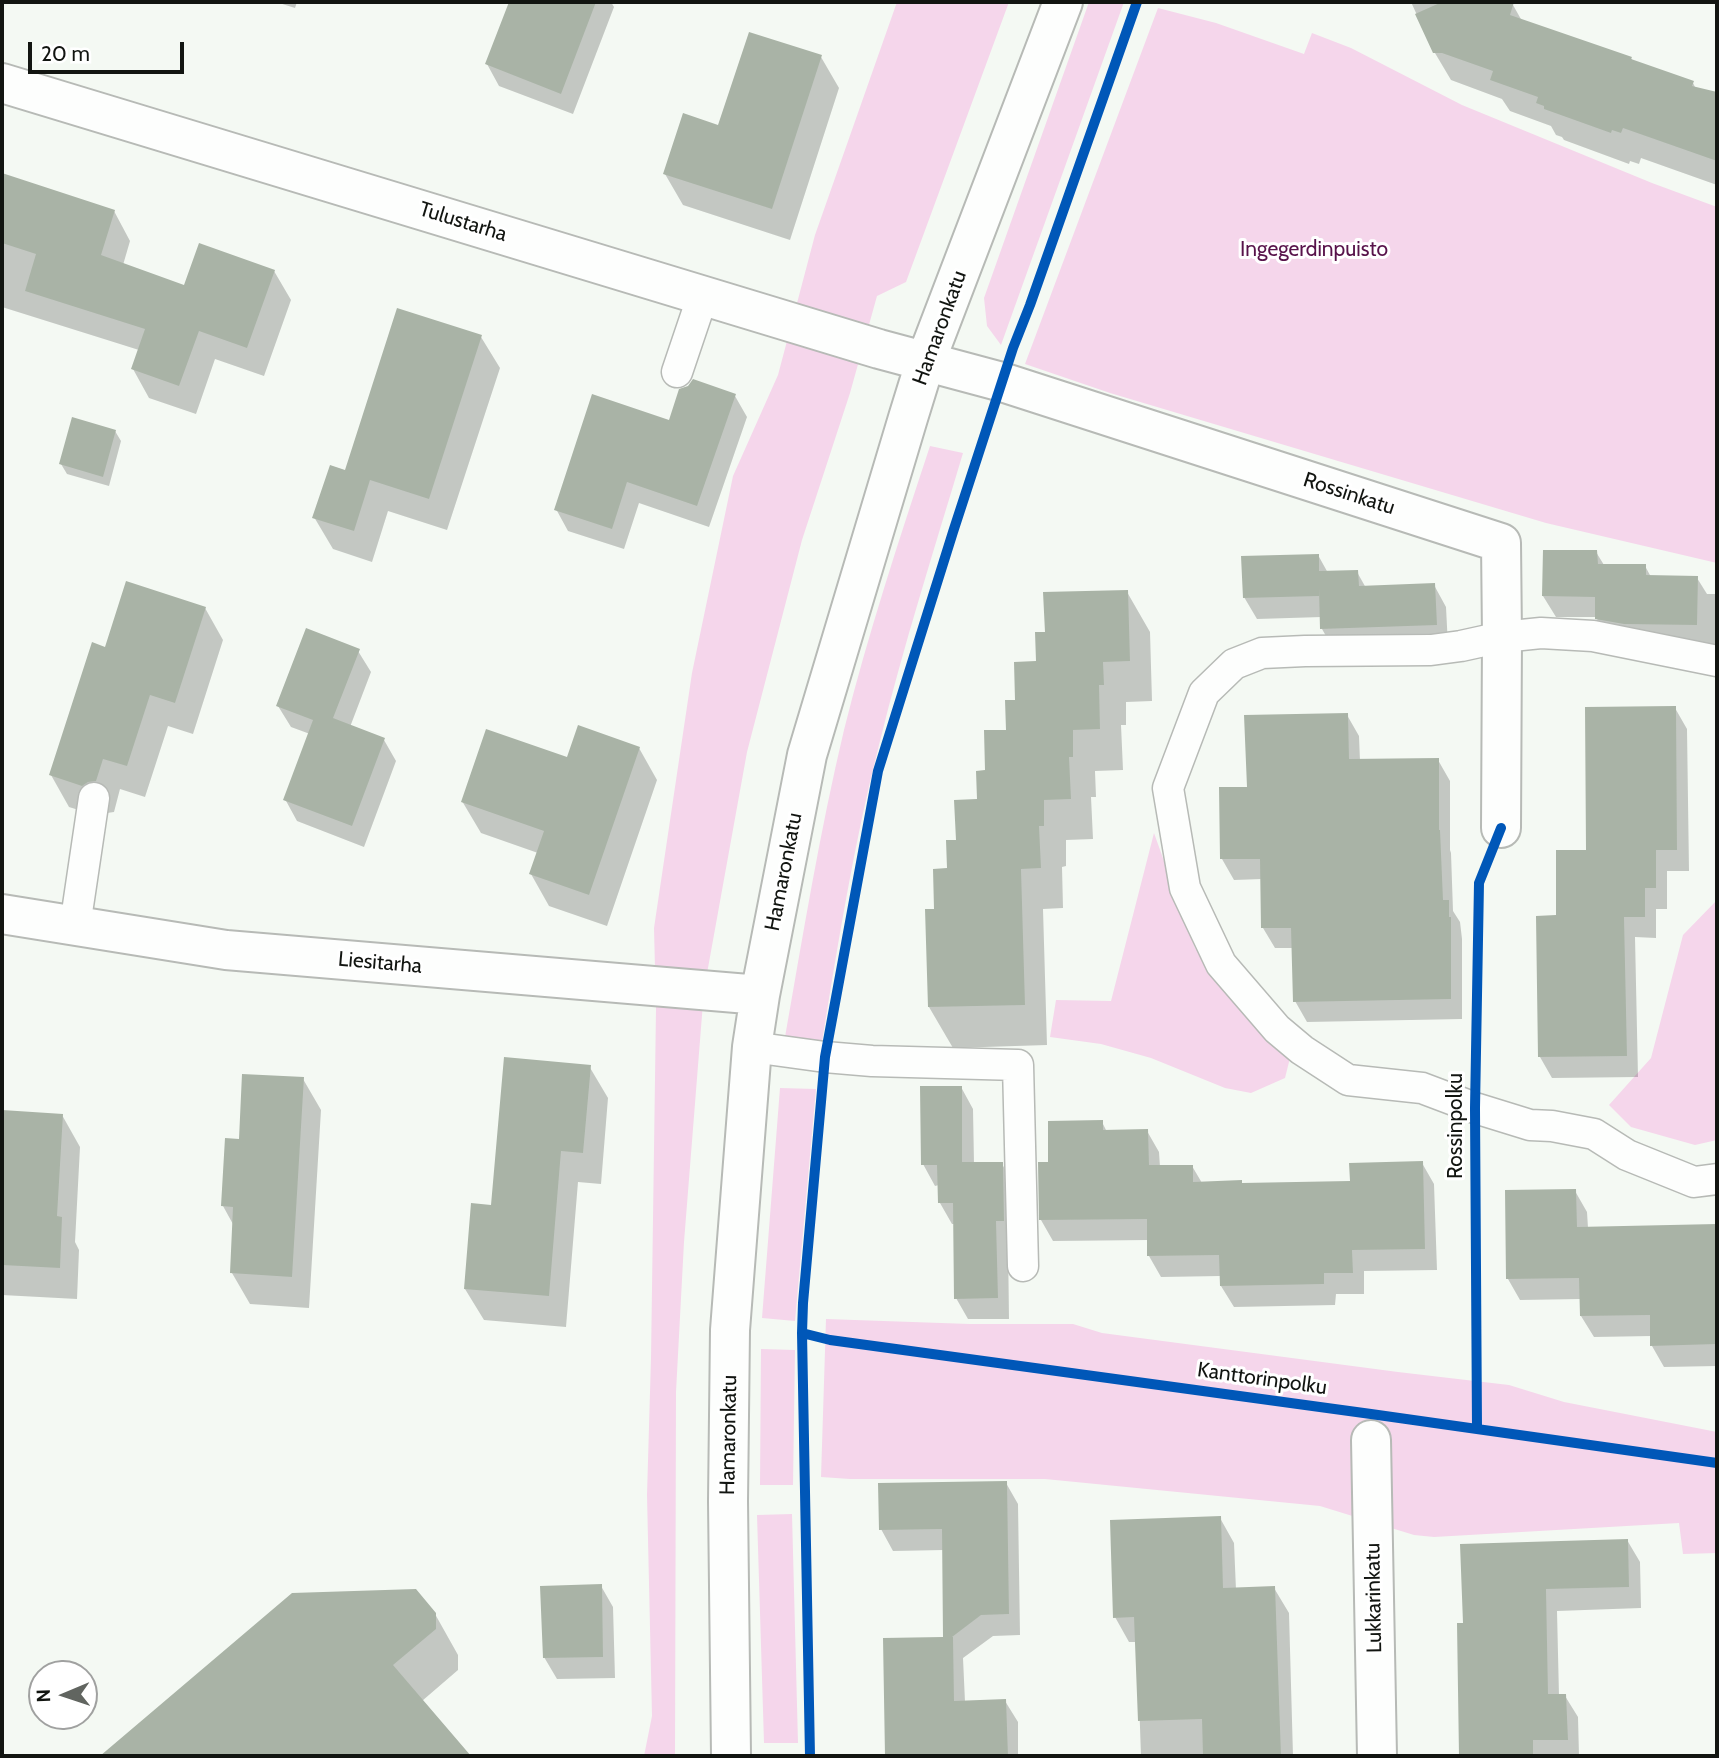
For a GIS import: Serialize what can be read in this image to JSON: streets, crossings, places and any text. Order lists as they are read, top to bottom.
{
  "streets": {
    "street": [
      "Tulustarha",
      "Hamaronkatu",
      "Rossinkatu",
      "Liesitarha",
      "Lukkarinkatu"
    ],
    "cycle path": ["Rossinpolku", "Kanttorinpolku"]
  },
  "crossings": [
    ["Tulustarha", "Hamaronkatu"],
    ["Tulustarha", "Rossinkatu"],
    ["Hamaronkatu", "Rossinkatu"],
    ["Hamaronkatu", "Liesitarha"]
  ],
  "parks": ["Ingegerdinpuisto"],
  "scale_bar": "20 m",
  "north": "left"
}
